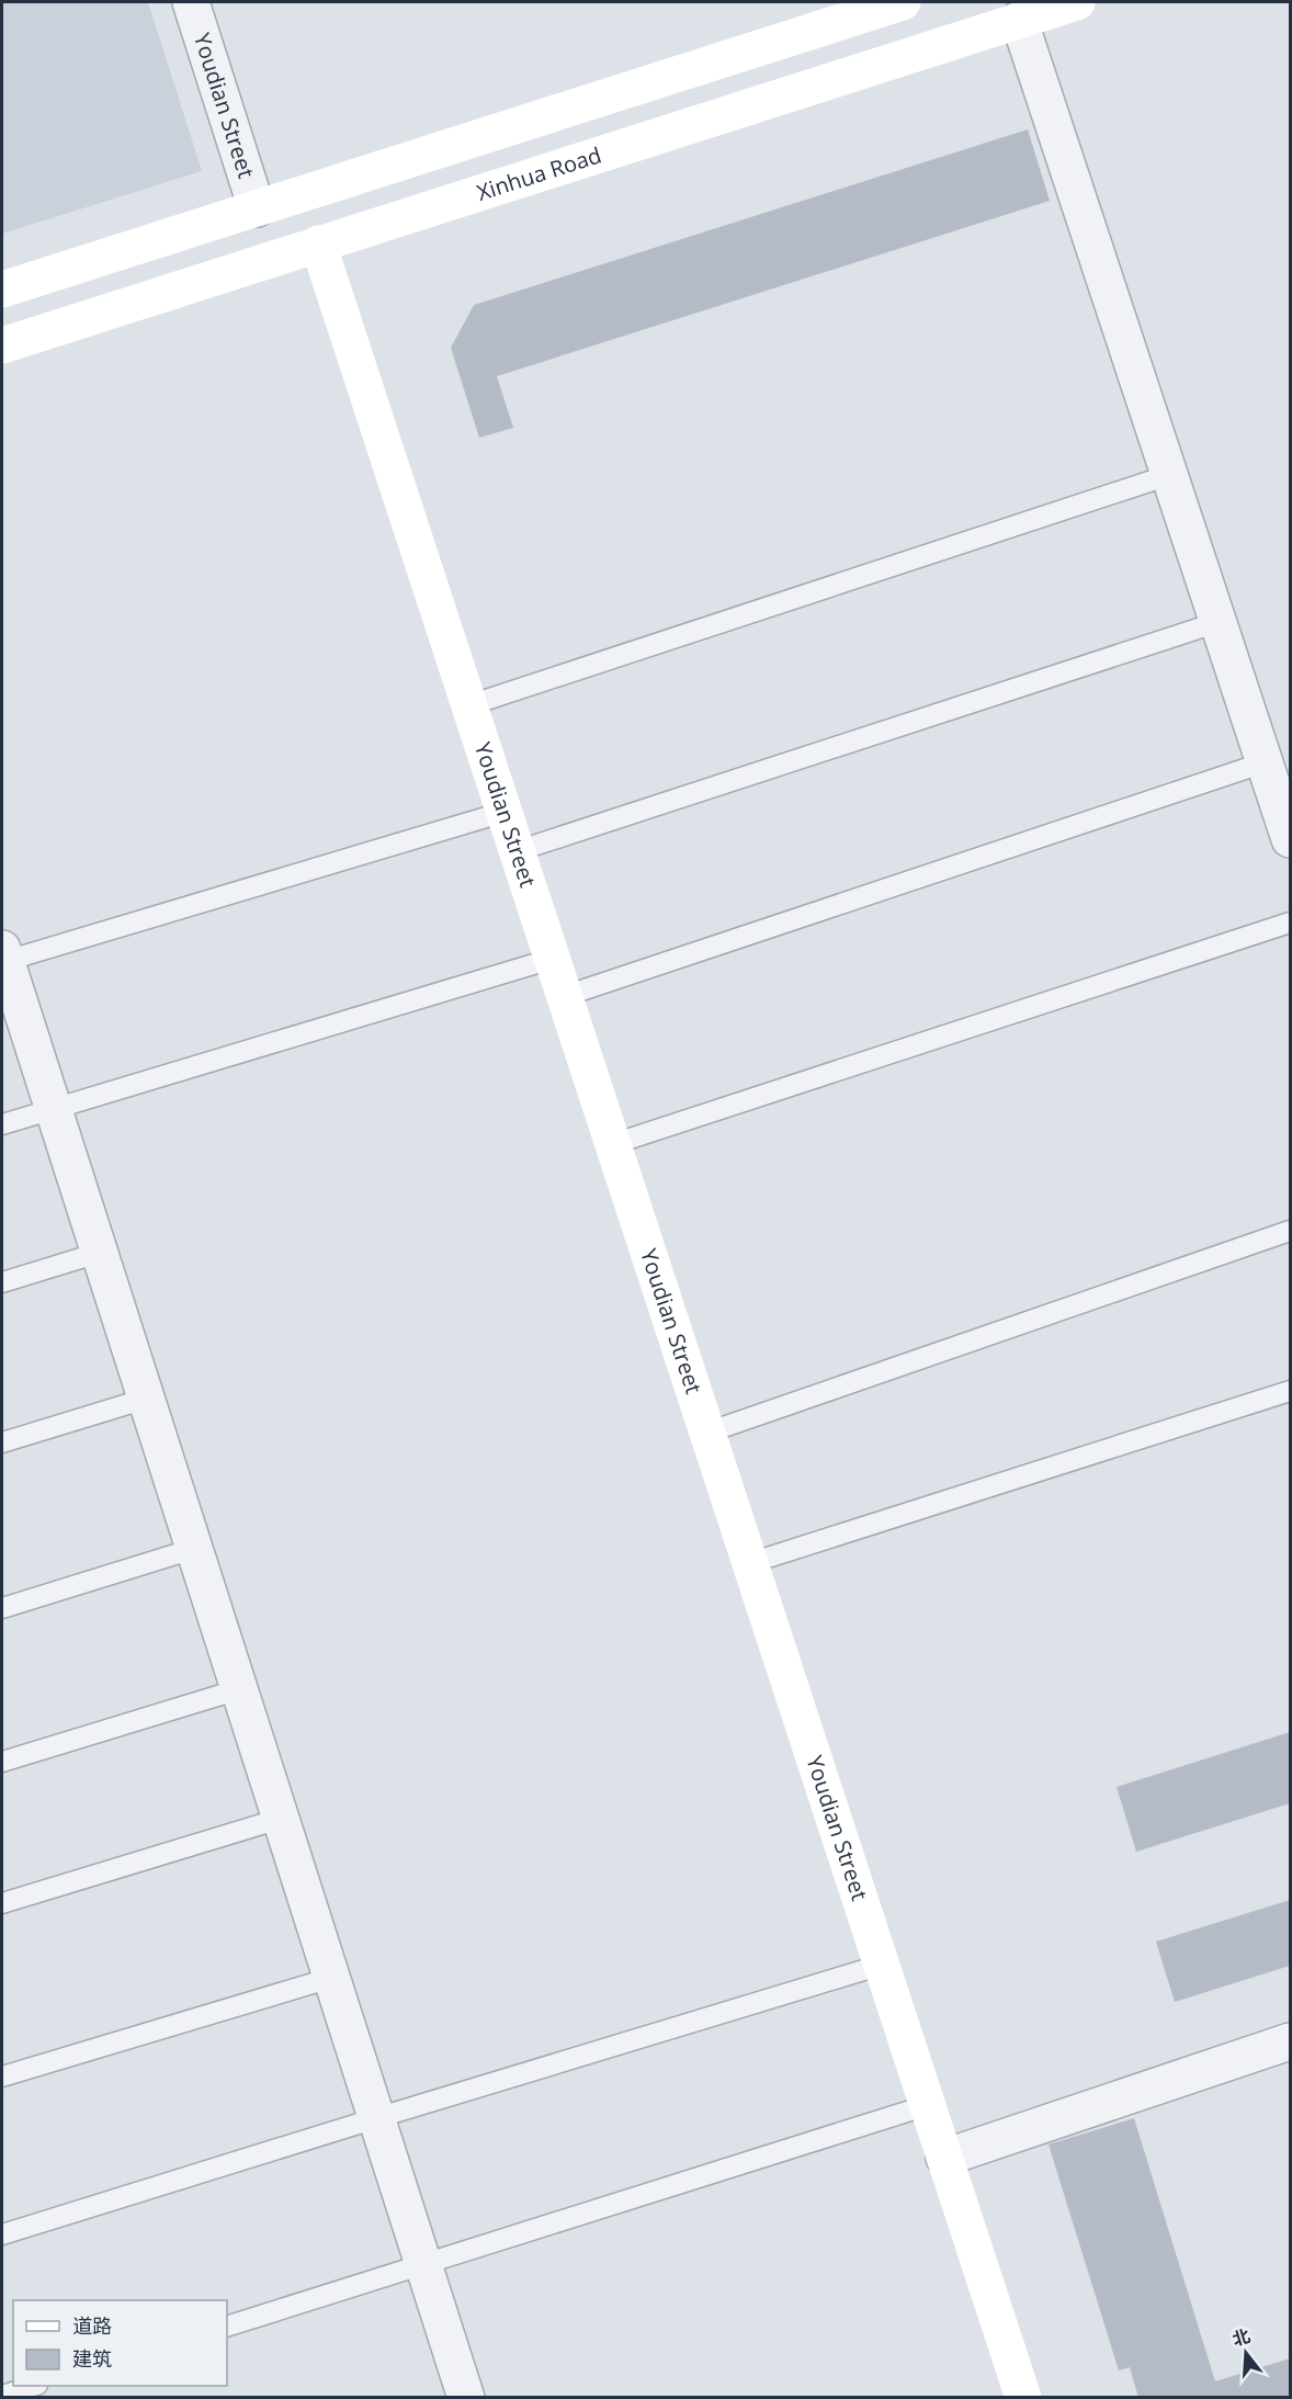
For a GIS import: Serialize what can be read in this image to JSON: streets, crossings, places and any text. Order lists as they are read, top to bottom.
{
  "streets": {
    "street": ["Youdian Street", "Xinhua Road"]
  },
  "crossings": [
    ["Youdian Street", "Xinhua Road"]
  ],
  "legend": ["道路", "建筑"],
  "north": "top"
}
